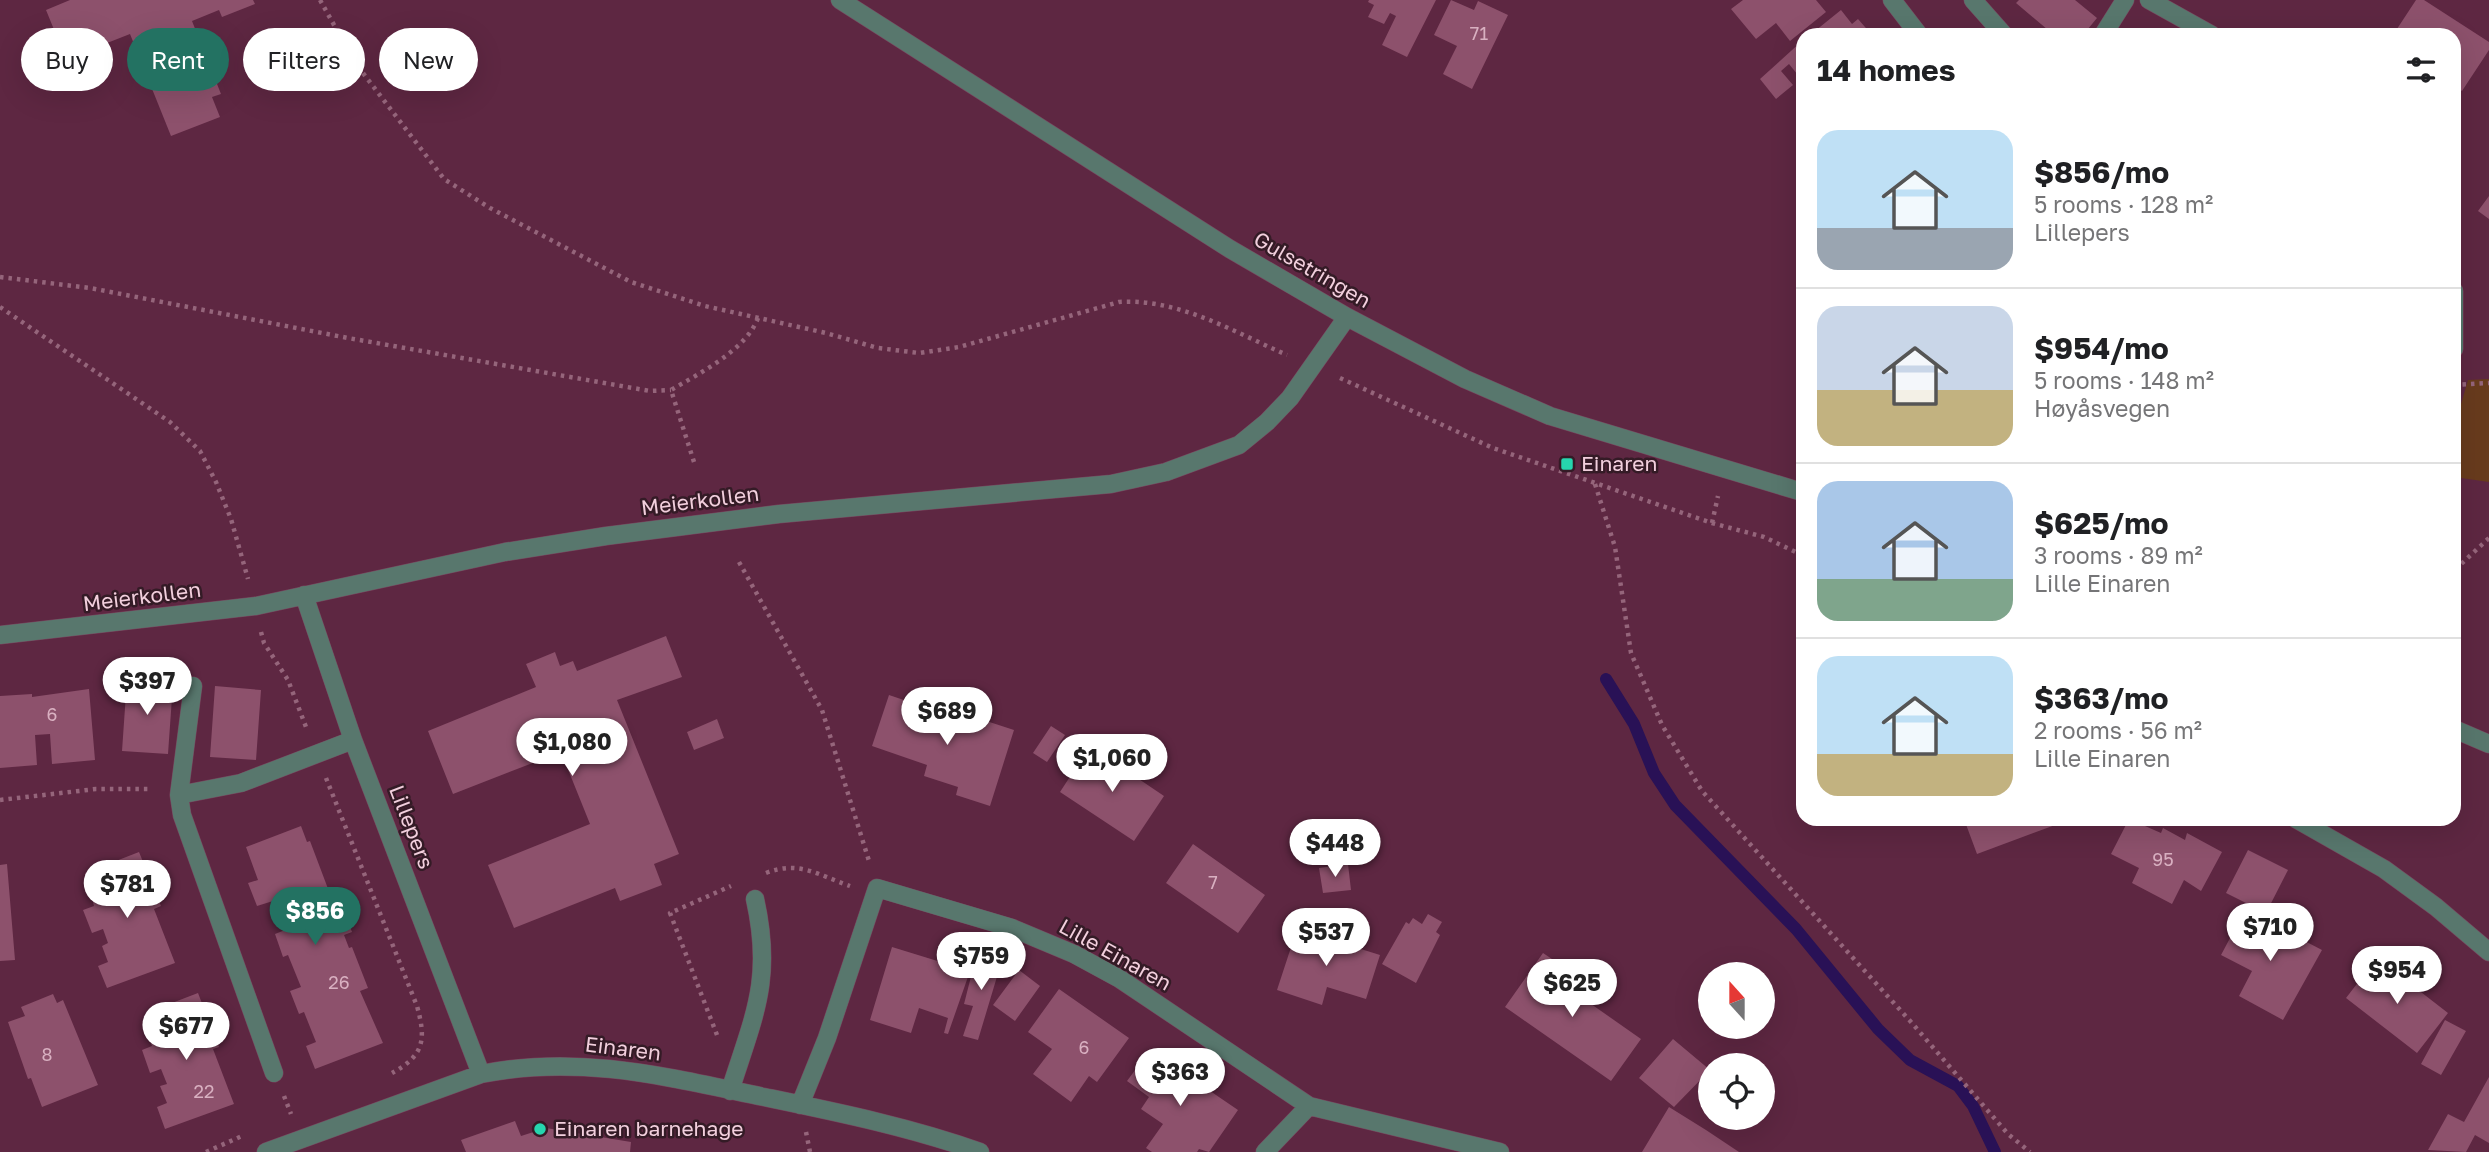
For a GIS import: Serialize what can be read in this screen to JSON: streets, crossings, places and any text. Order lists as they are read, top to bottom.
{
  "streets": {
    "street": [
      "Gulsetringen",
      "Meierkollen",
      "Lillepers",
      "Lille Einaren",
      "Einaren"
    ]
  },
  "crossings": [
    ["Gulsetringen", "Meierkollen"],
    ["Meierkollen", "Lillepers"],
    ["Lillepers", "Einaren"]
  ],
  "places": {
    "transit": ["Einaren"],
    "other": ["Einaren barnehage"]
  },
  "house_numbers": [
    "71",
    "6",
    "95",
    "7",
    "26",
    "6",
    "8",
    "22"
  ],
  "north": "top",
  "page": {
    "chip": [
      "Buy",
      "Rent",
      "Filters",
      "New"
    ],
    "heading": "14 homes",
    "list": [
      {
        "name": "$856/mo",
        "note": "5 rooms · 128 m² · Lillepers"
      },
      {
        "name": "$954/mo",
        "note": "5 rooms · 148 m² · Høyåsvegen"
      },
      {
        "name": "$625/mo",
        "note": "3 rooms · 89 m² · Lille Einaren"
      },
      {
        "name": "$363/mo",
        "note": "2 rooms · 56 m² · Lille Einaren"
      }
    ],
    "price": [
      "$397",
      "$689",
      "$1,080",
      "$1,060",
      "$448",
      "$781",
      "$856",
      "$710",
      "$537",
      "$759",
      "$954",
      "$625",
      "$677",
      "$363"
    ]
  }
}
